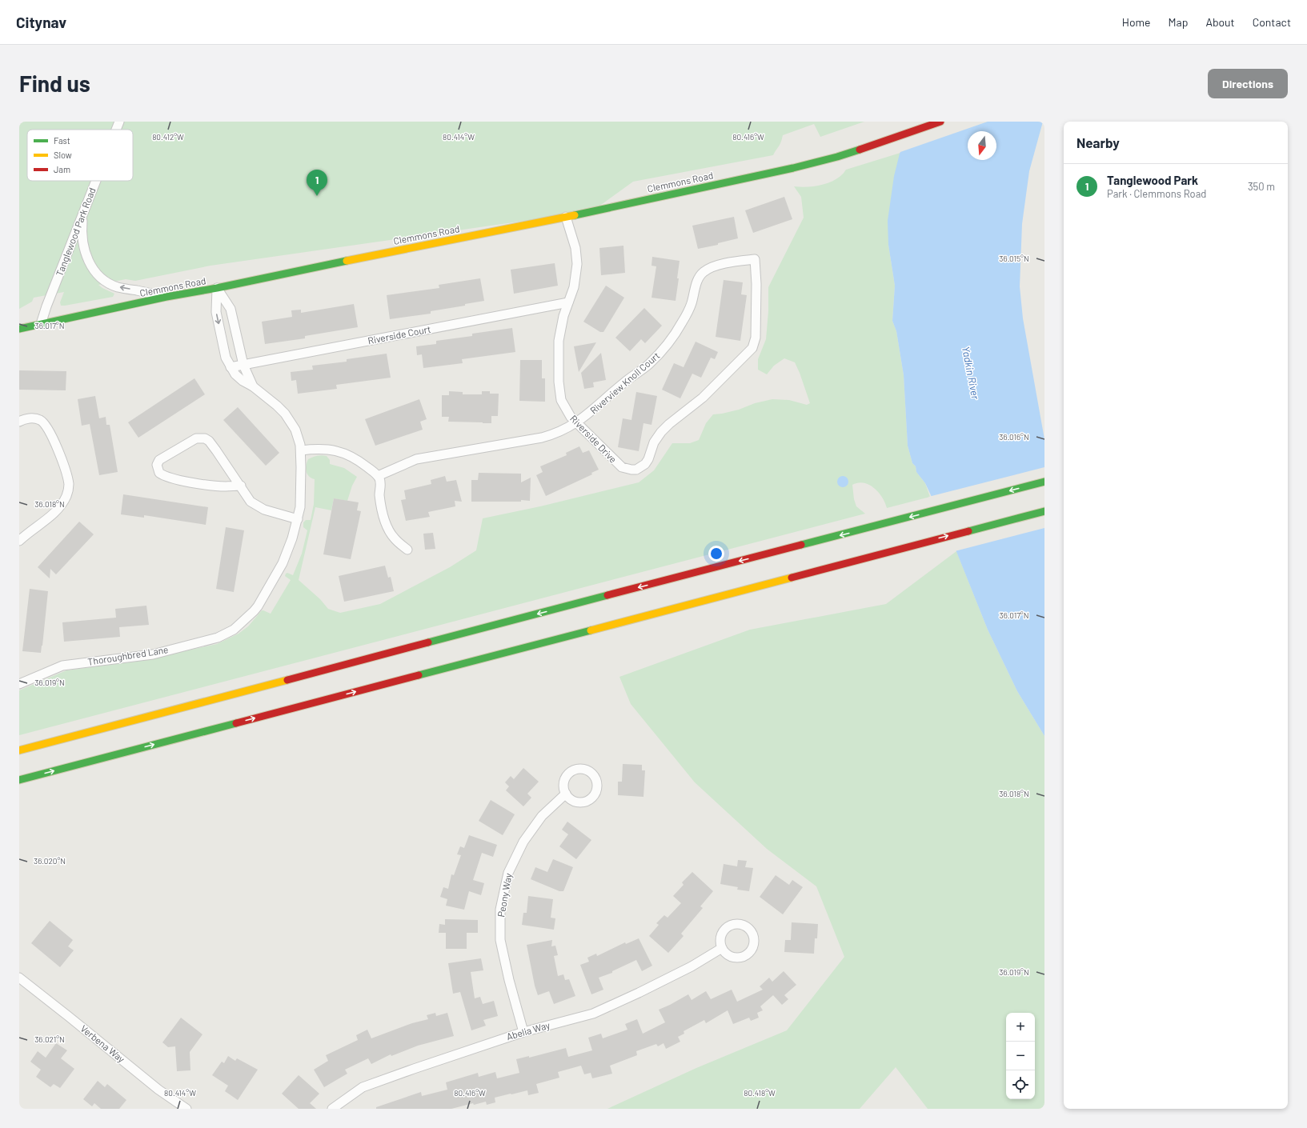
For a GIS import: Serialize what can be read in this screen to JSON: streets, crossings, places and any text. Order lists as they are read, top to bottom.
{
  "streets": {
    "main road": ["Clemmons Road"],
    "street": [
      "Tanglewood Park Road",
      "Riverside Court",
      "Riverview Knoll Court",
      "Riverside Drive",
      "Thoroughbred Lane",
      "Peony Way",
      "Abelia Way",
      "Verbena Way"
    ]
  },
  "crossings": [
    ["Clemmons Road", "Tanglewood Park Road"],
    ["Clemmons Road", "Riverside Drive"],
    ["Clemmons Road", "Thoroughbred Lane"],
    ["Riverside Court", "Riverside Drive"],
    ["Riverside Court", "Thoroughbred Lane"],
    ["Riverview Knoll Court", "Riverside Drive"],
    ["Peony Way", "Abelia Way"]
  ],
  "water": ["Yadkin River"],
  "legend": ["Fast", "Slow", "Jam"],
  "north": "bottom",
  "page": {
    "header": "Citynav",
    "nav": [
      "Home",
      "Map",
      "About",
      "Contact"
    ],
    "buttons": "Directions",
    "title": "Find us",
    "heading": "Nearby",
    "list": [
      {
        "mark": "1",
        "name": "Tanglewood Park",
        "note": "Park · Clemmons Road",
        "value": "350 m"
      }
    ],
    "pins": "1",
    "map_buttons": ["+", "−"]
  },
  "coordinates": [
    "80.412°W",
    "80.414°W",
    "80.416°W",
    "36.015°N",
    "36.017°N",
    "36.016°N",
    "36.018°N",
    "36.019°N",
    "36.020°N",
    "36.021°N",
    "80.418°W"
  ]
}
